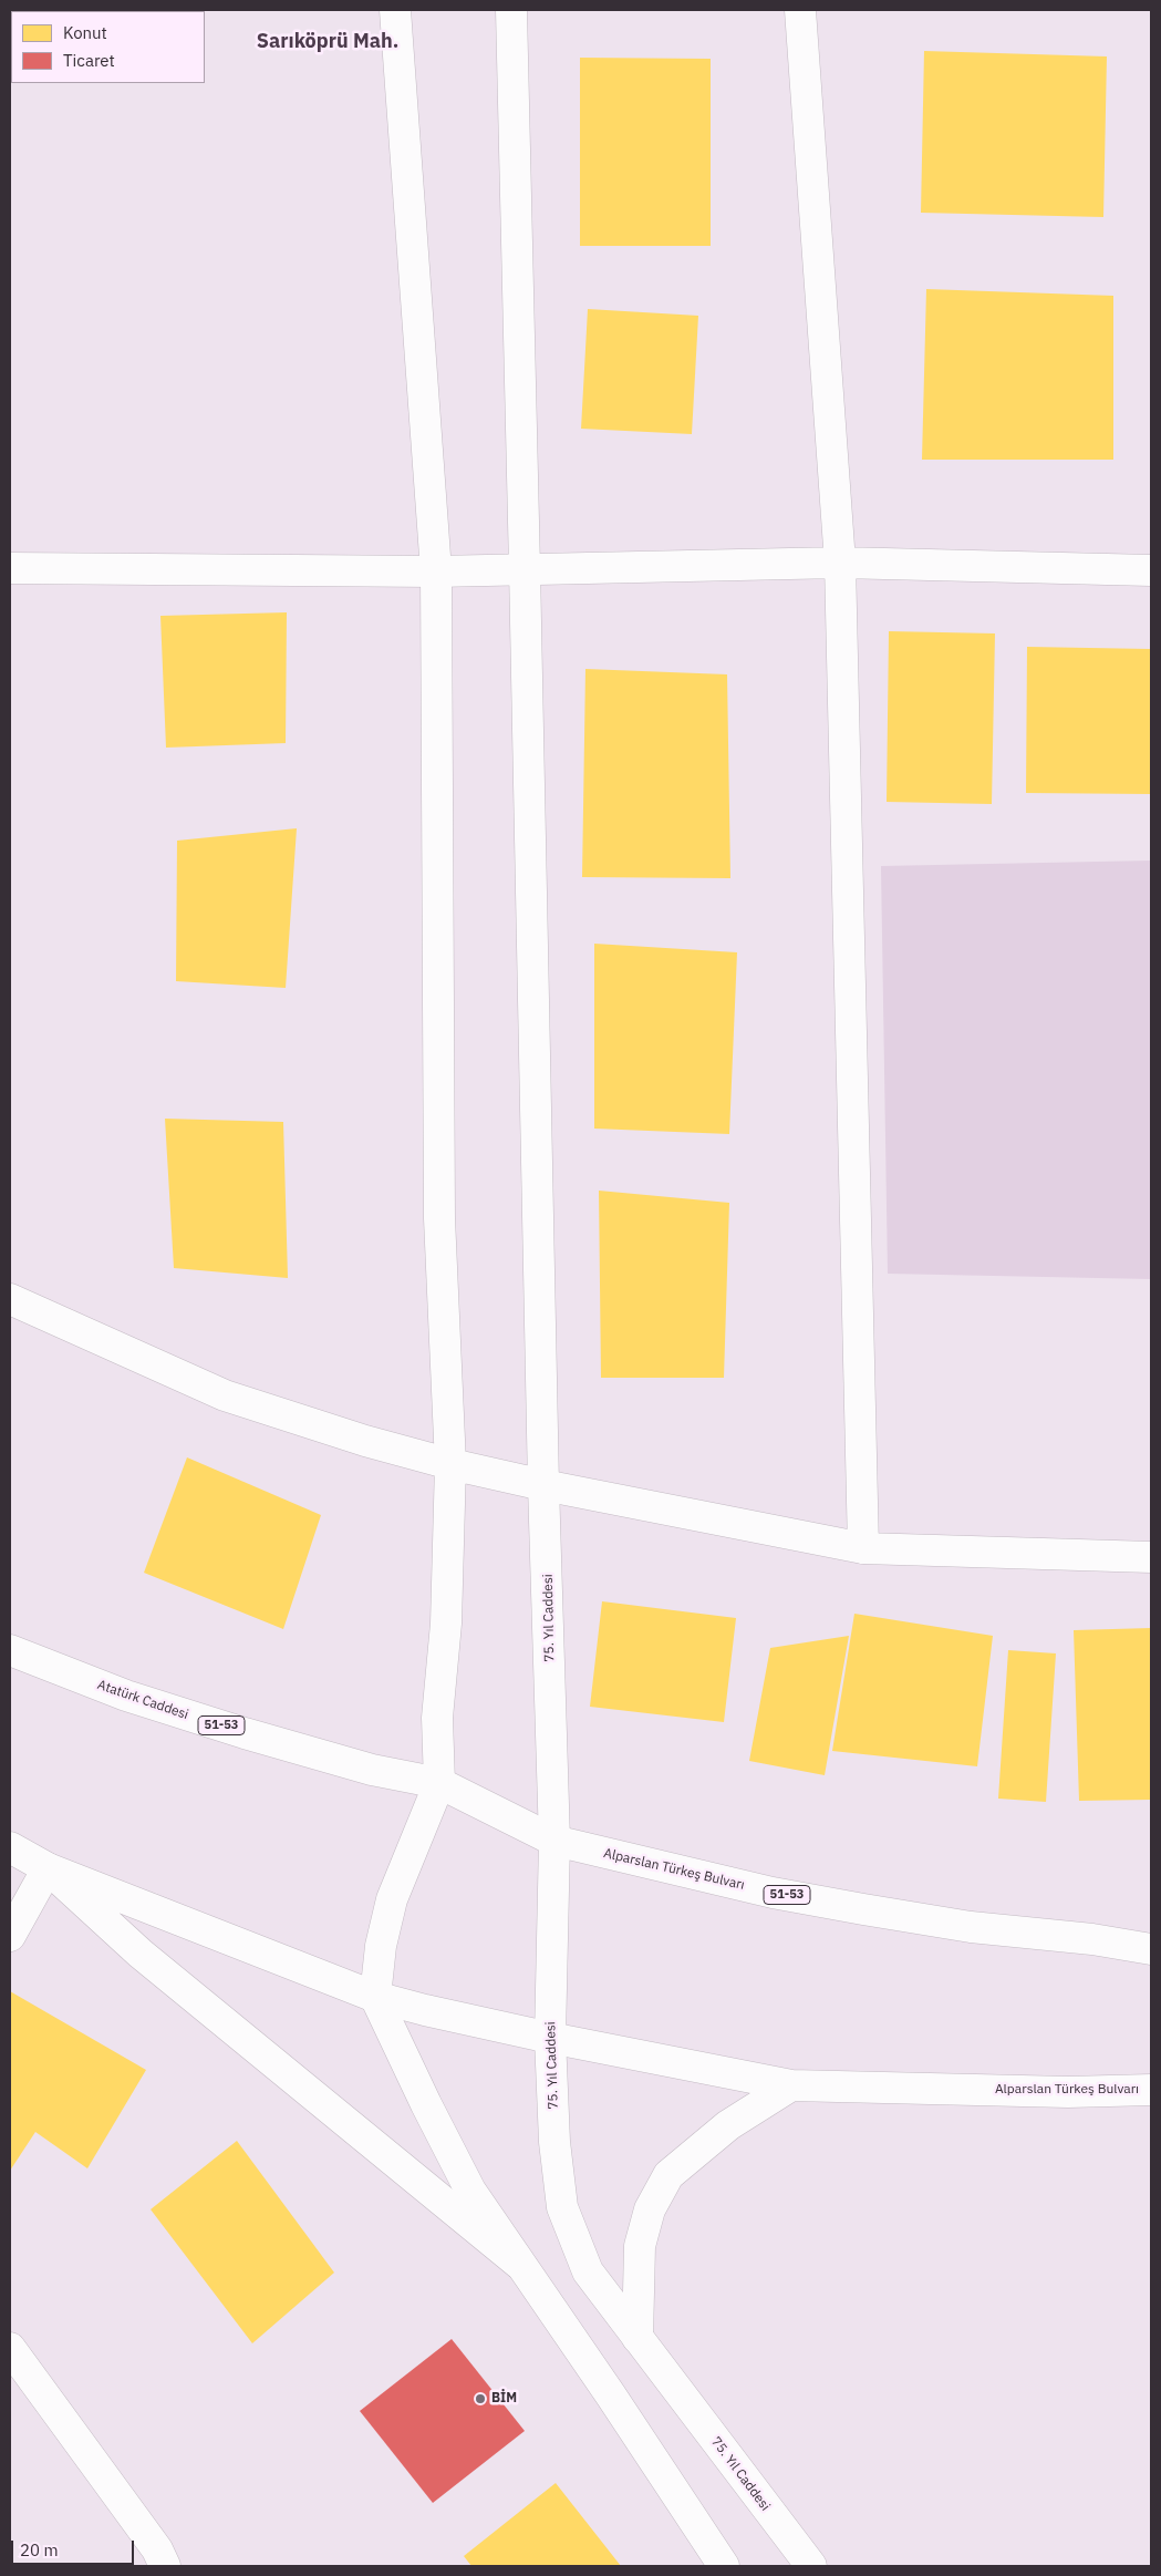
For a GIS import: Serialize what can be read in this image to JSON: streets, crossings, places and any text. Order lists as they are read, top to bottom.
{
  "streets": {
    "street": [
      "75. Yıl Caddesi",
      "Atatürk Caddesi",
      "51-53",
      "Alparslan Türkeş Bulvarı"
    ]
  },
  "crossings": [
    ["75. Yıl Caddesi", "Alparslan Türkeş Bulvarı"],
    ["Atatürk Caddesi", "Alparslan Türkeş Bulvarı"]
  ],
  "districts": ["Sarıköprü Mah."],
  "places": ["BİM"],
  "legend": ["Konut", "Ticaret"],
  "scale_bar": "20 m"
}
